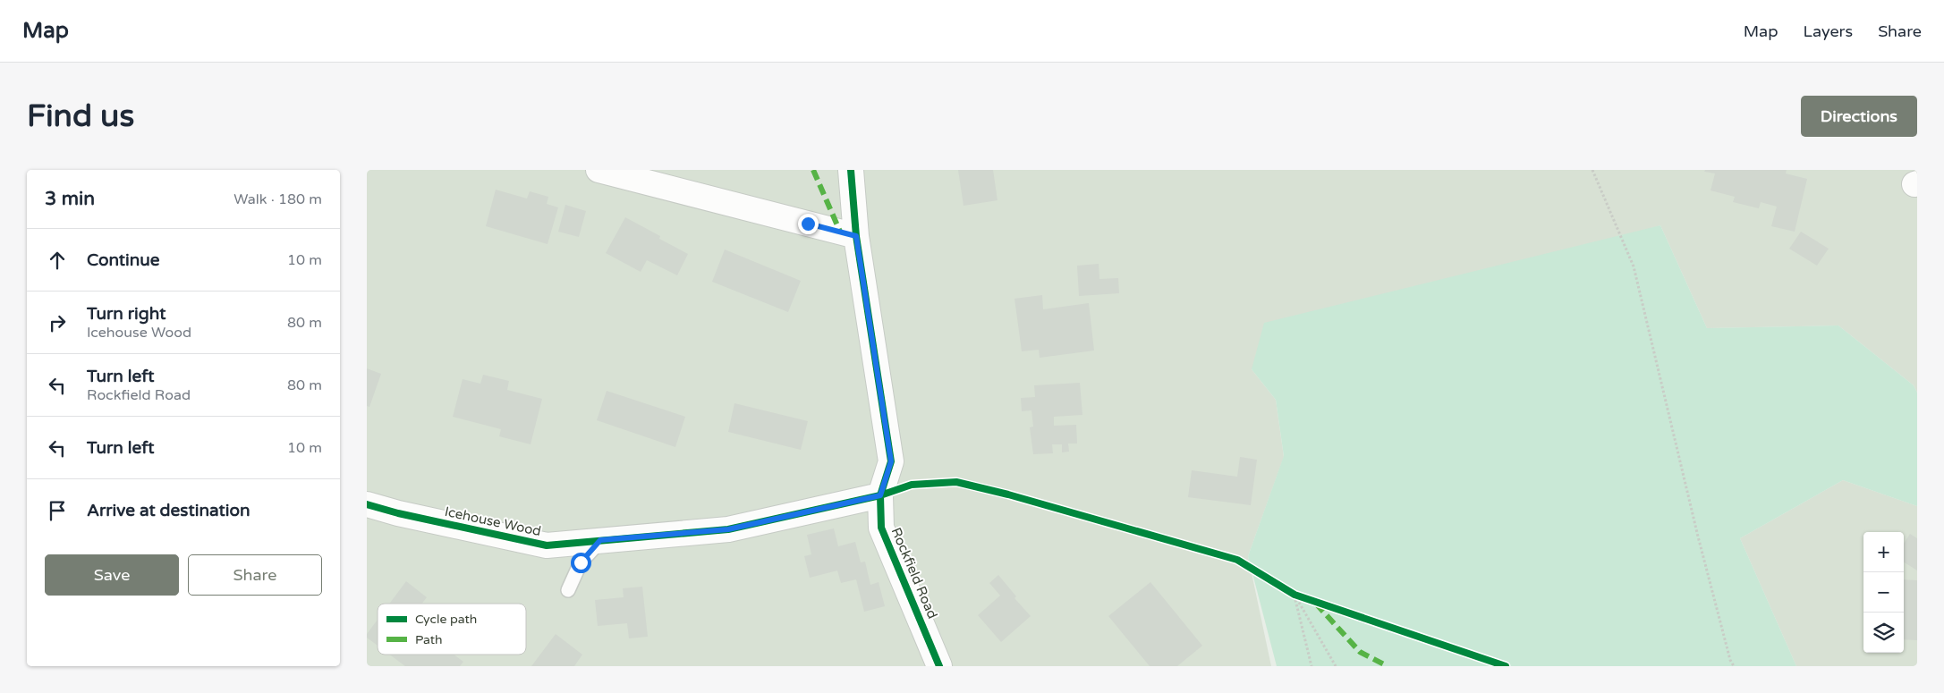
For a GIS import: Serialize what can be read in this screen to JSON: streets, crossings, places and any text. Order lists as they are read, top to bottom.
{
  "streets": {
    "street": ["Icehouse Wood", "Rockfield Road"]
  },
  "crossings": [
    ["Icehouse Wood", "Rockfield Road"]
  ],
  "legend": ["Cycle path", "Path"],
  "page": {
    "header": "Map",
    "nav": ["Map", "Layers", "Share"],
    "buttons": [
      "Directions",
      ["Save", "Share"]
    ],
    "title": "Find us",
    "heading": ["3 min", "Walk · 180 m"],
    "list": [
      ["Continue", "10 m"],
      ["Turn right", "Icehouse Wood", "80 m"],
      ["Turn left", "Rockfield Road", "80 m"],
      ["Turn left", "10 m"],
      "Arrive at destination"
    ],
    "map_buttons": ["+", "−"]
  }
}
